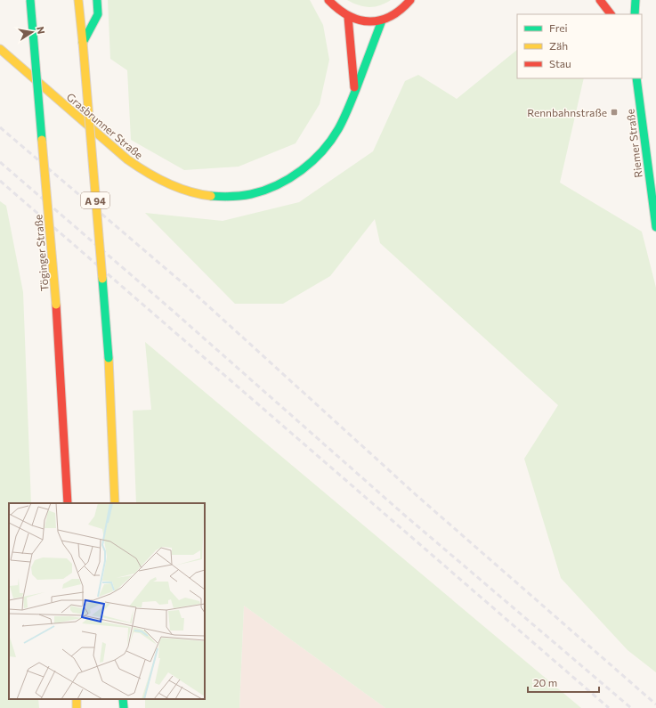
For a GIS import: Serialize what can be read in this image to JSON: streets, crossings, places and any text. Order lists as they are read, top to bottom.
{
  "streets": {
    "main road": [
      "Grasbrunner Straße",
      "Riemer Straße",
      "A 94",
      "Töginger Straße"
    ]
  },
  "places": {
    "transit": ["Rennbahnstraße"]
  },
  "legend": ["Frei", "Zäh", "Stau"],
  "scale_bar": "20 m",
  "north": "right"
}
